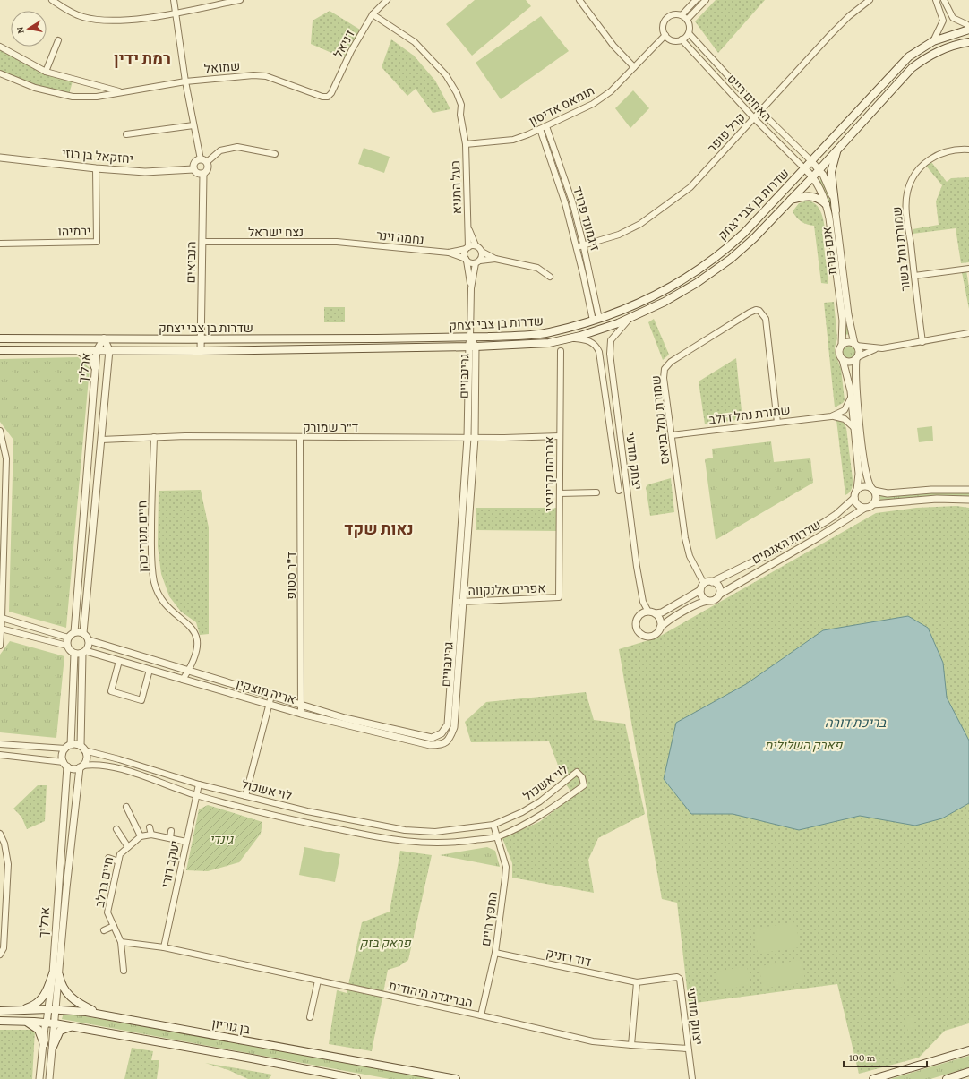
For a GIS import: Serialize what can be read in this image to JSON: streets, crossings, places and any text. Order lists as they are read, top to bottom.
{
  "streets": {
    "main road": ["שדרות בן צבי יצחק", "בן גוריון"],
    "street": [
      "דניאל",
      "שמואל",
      "האחים רייט",
      "תומאס אדיסון",
      "קרל פופר",
      "יחזקאל בן בוזי",
      "בעל התניא",
      "זיגמונד פרויד",
      "ירמיהו",
      "נצח ישראל",
      "נחמה וינר",
      "שמורת נחל בשור",
      "אגם כנרת",
      "הנביאים",
      "ארליך",
      "גרינבויים",
      "שמורת נחל דולב",
      "שמורת נחל בניאס",
      "ד\"ר שמורק",
      "יצחק מודעי",
      "אברהם קריניצי",
      "חיים מגורי כהן",
      "שדרות האגמים",
      "ד\"ר סטופ",
      "אפרים אלנקווה",
      "אריה מוצקין",
      "לוי אשכול",
      "יעקב דורי",
      "חיים ברלב",
      "החפץ חיים",
      "דוד רזניק",
      "הבריגדה היהודית"
    ]
  },
  "crossings": [
    ["דניאל", "שמואל"],
    ["דניאל", "בעל התניא"],
    ["האחים רייט", "תומאס אדיסון"],
    ["האחים רייט", "קרל פופר"],
    ["האחים רייט", "שדרות בן צבי יצחק"],
    ["האחים רייט", "אגם כנרת"],
    ["תומאס אדיסון", "בעל התניא"],
    ["תומאס אדיסון", "זיגמונד פרויד"],
    ["קרל פופר", "זיגמונד פרויד"],
    ["יחזקאל בן בוזי", "ירמיהו"],
    ["יחזקאל בן בוזי", "הנביאים"],
    ["בעל התניא", "נחמה וינר"],
    ["שדרות בן צבי יצחק", "זיגמונד פרויד"],
    ["שדרות בן צבי יצחק", "אגם כנרת"],
    ["שדרות בן צבי יצחק", "הנביאים"],
    ["שדרות בן צבי יצחק", "ארליך"],
    ["שדרות בן צבי יצחק", "גרינבויים"],
    ["שדרות בן צבי יצחק", "יצחק מודעי"],
    ["נצח ישראל", "נחמה וינר"],
    ["נצח ישראל", "הנביאים"],
    ["ארליך", "ד\"ר שמורק"],
    ["ארליך", "אריה מוצקין"],
    ["ארליך", "לוי אשכול"],
    ["ארליך", "בן גוריון"],
    ["גרינבויים", "ד\"ר שמורק"],
    ["גרינבויים", "אפרים אלנקווה"],
    ["גרינבויים", "אריה מוצקין"],
    ["שמורת נחל דולב", "שמורת נחל בניאס"],
    ["שמורת נחל בניאס", "שדרות האגמים"],
    ["ד\"ר שמורק", "אברהם קריניצי"],
    ["ד\"ר שמורק", "חיים מגורי כהן"],
    ["ד\"ר שמורק", "ד\"ר סטופ"],
    ["יצחק מודעי", "דוד רזניק"],
    ["יצחק מודעי", "הבריגדה היהודית"],
    ["אברהם קריניצי", "אפרים אלנקווה"],
    ["חיים מגורי כהן", "אריה מוצקין"],
    ["ד\"ר סטופ", "אריה מוצקין"],
    ["לוי אשכול", "יעקב דורי"],
    ["לוי אשכול", "החפץ חיים"],
    ["יעקב דורי", "הבריגדה היהודית"],
    ["החפץ חיים", "דוד רזניק"],
    ["החפץ חיים", "הבריגדה היהודית"]
  ],
  "districts": ["רמת ידין", "נאות שקד"],
  "water": ["בריכת דורה"],
  "parks": ["פארק השלולית", "גינדי", "פראק בזק"],
  "scale_bar": "100 m",
  "north": "left"
}
